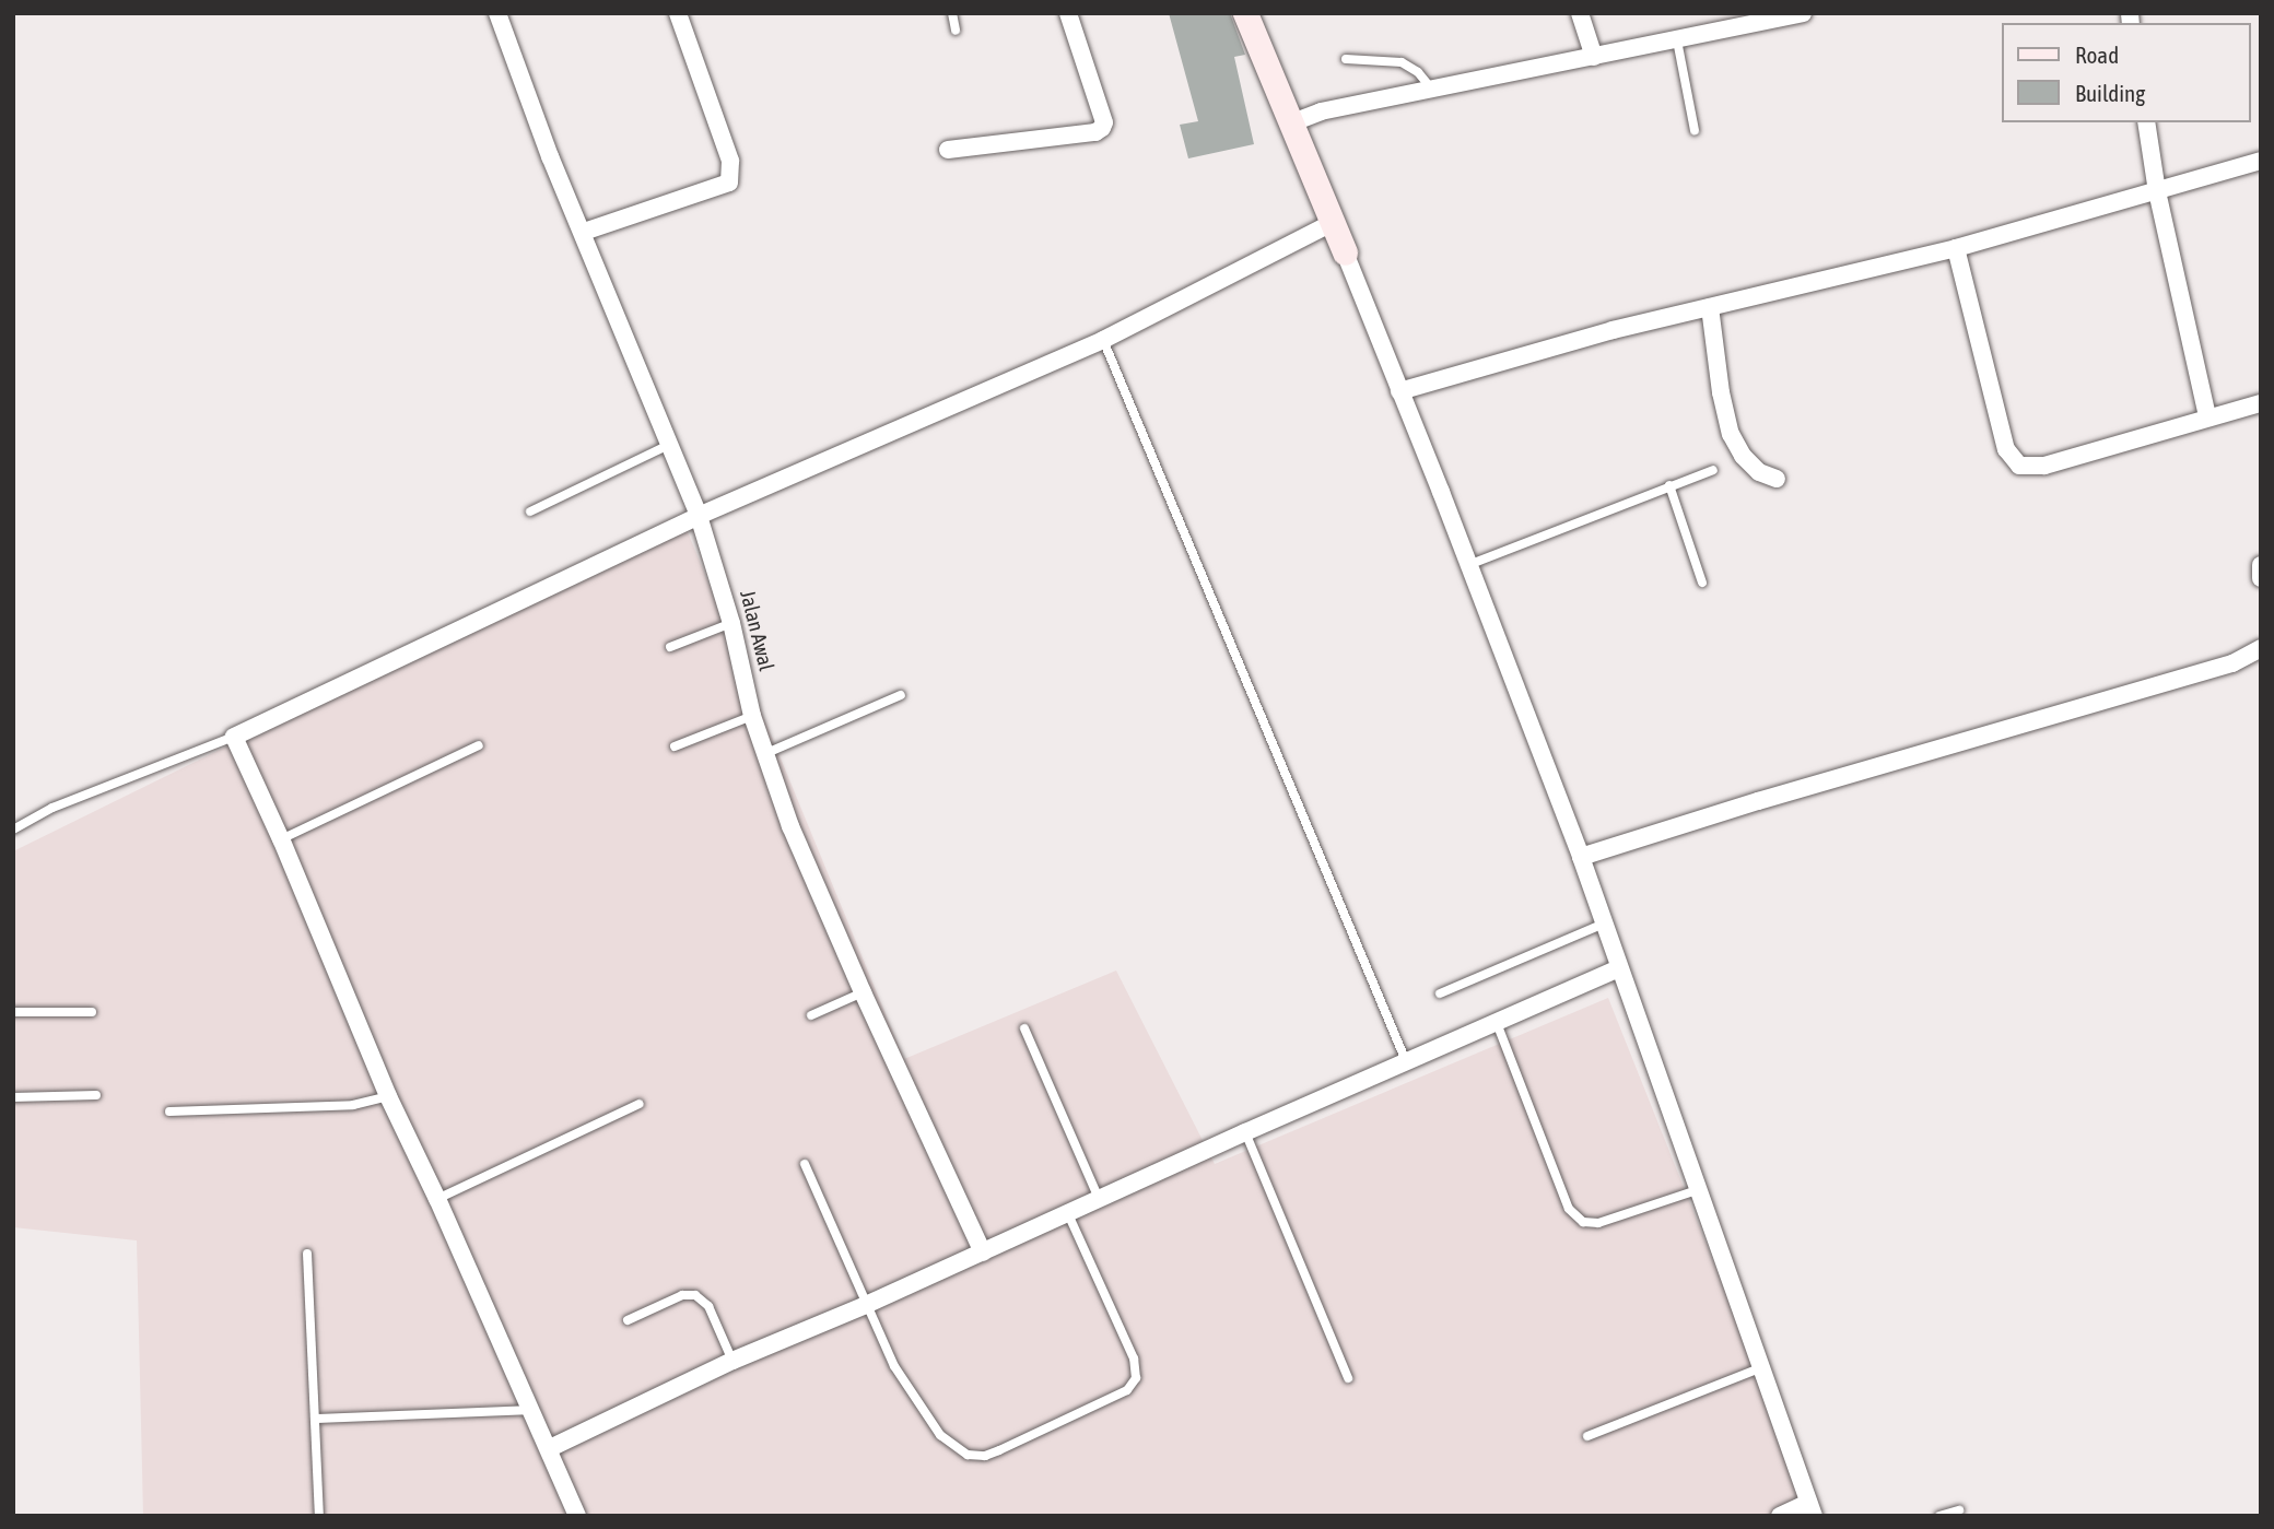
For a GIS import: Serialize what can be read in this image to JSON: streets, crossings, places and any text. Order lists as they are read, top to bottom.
{
  "streets": {
    "street": ["Jalan Awal"]
  },
  "legend": ["Road", "Building"]
}
